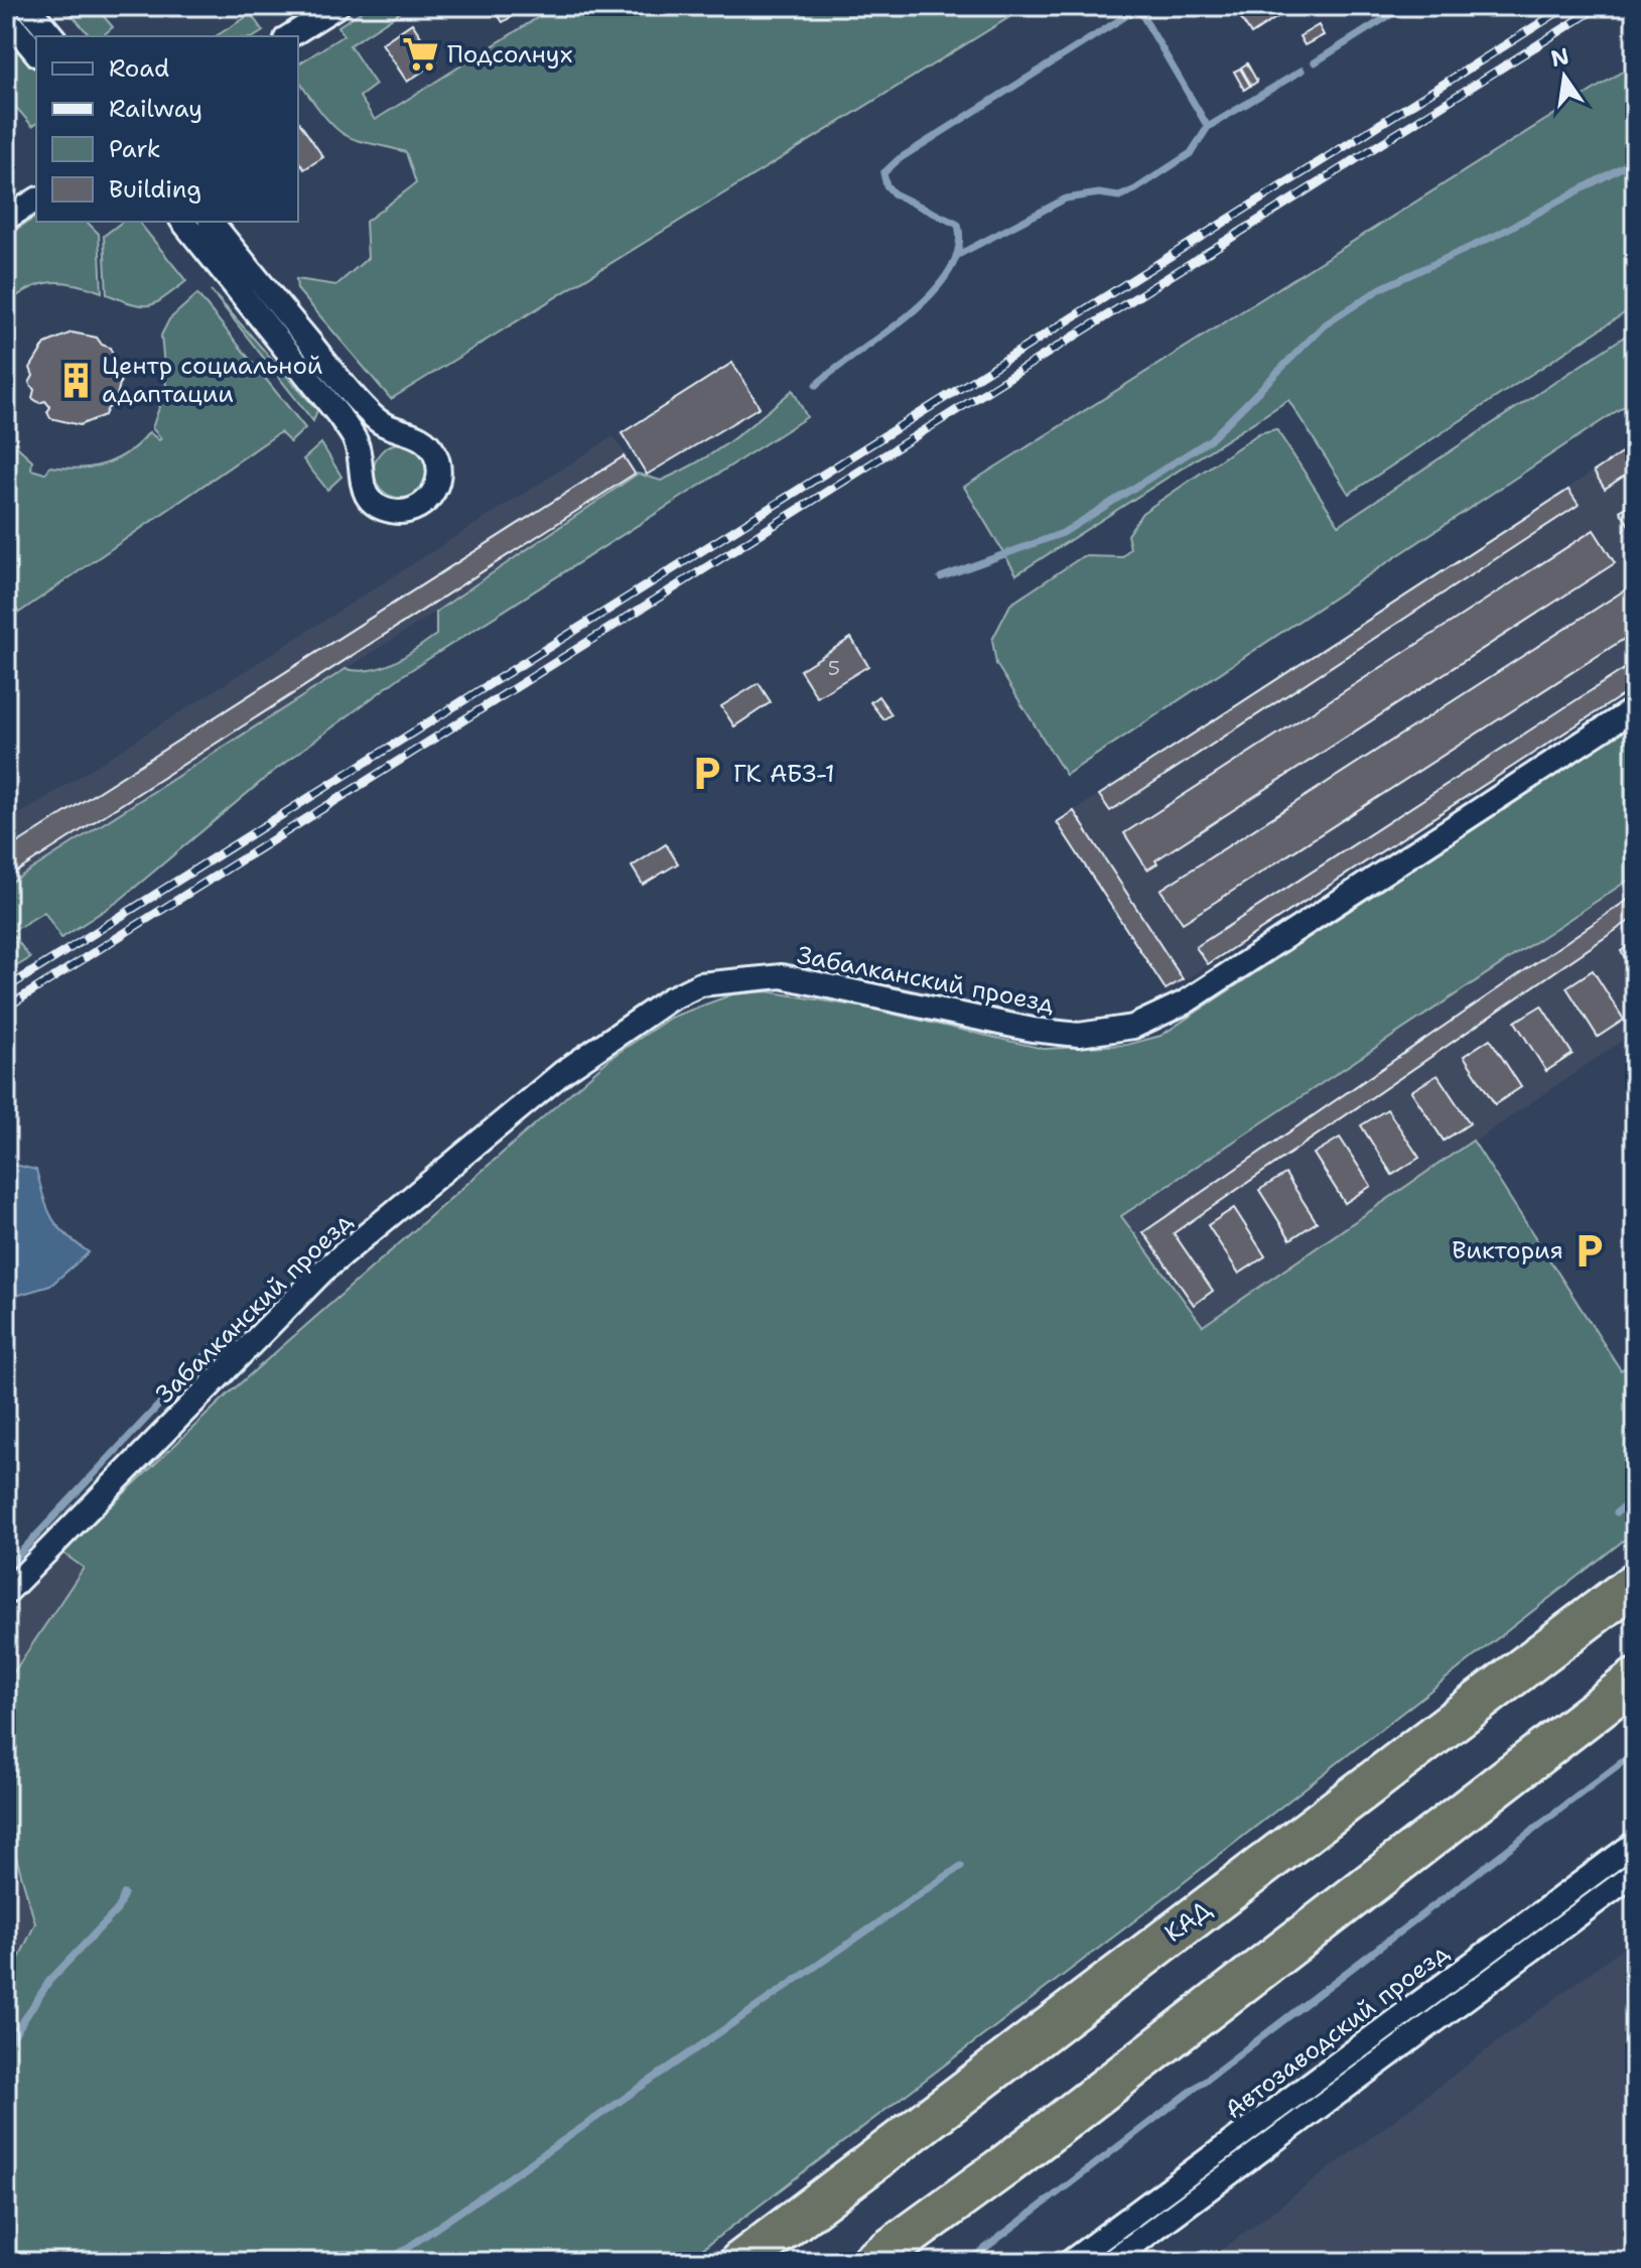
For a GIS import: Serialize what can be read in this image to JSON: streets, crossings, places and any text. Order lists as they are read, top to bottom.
{
  "streets": {
    "highway": ["КАД"],
    "street": ["Забалканский проезд", "Автозаводский проезд"]
  },
  "places": {
    "supermarket": ["Подсолнух"],
    "building": ["Центр социальной адаптации"],
    "parking": ["ГК АБЗ-1", "Виктория"]
  },
  "house_numbers": ["5"],
  "legend": [
    "Road",
    "Railway",
    "Park",
    "Building"
  ],
  "north": "top"
}
